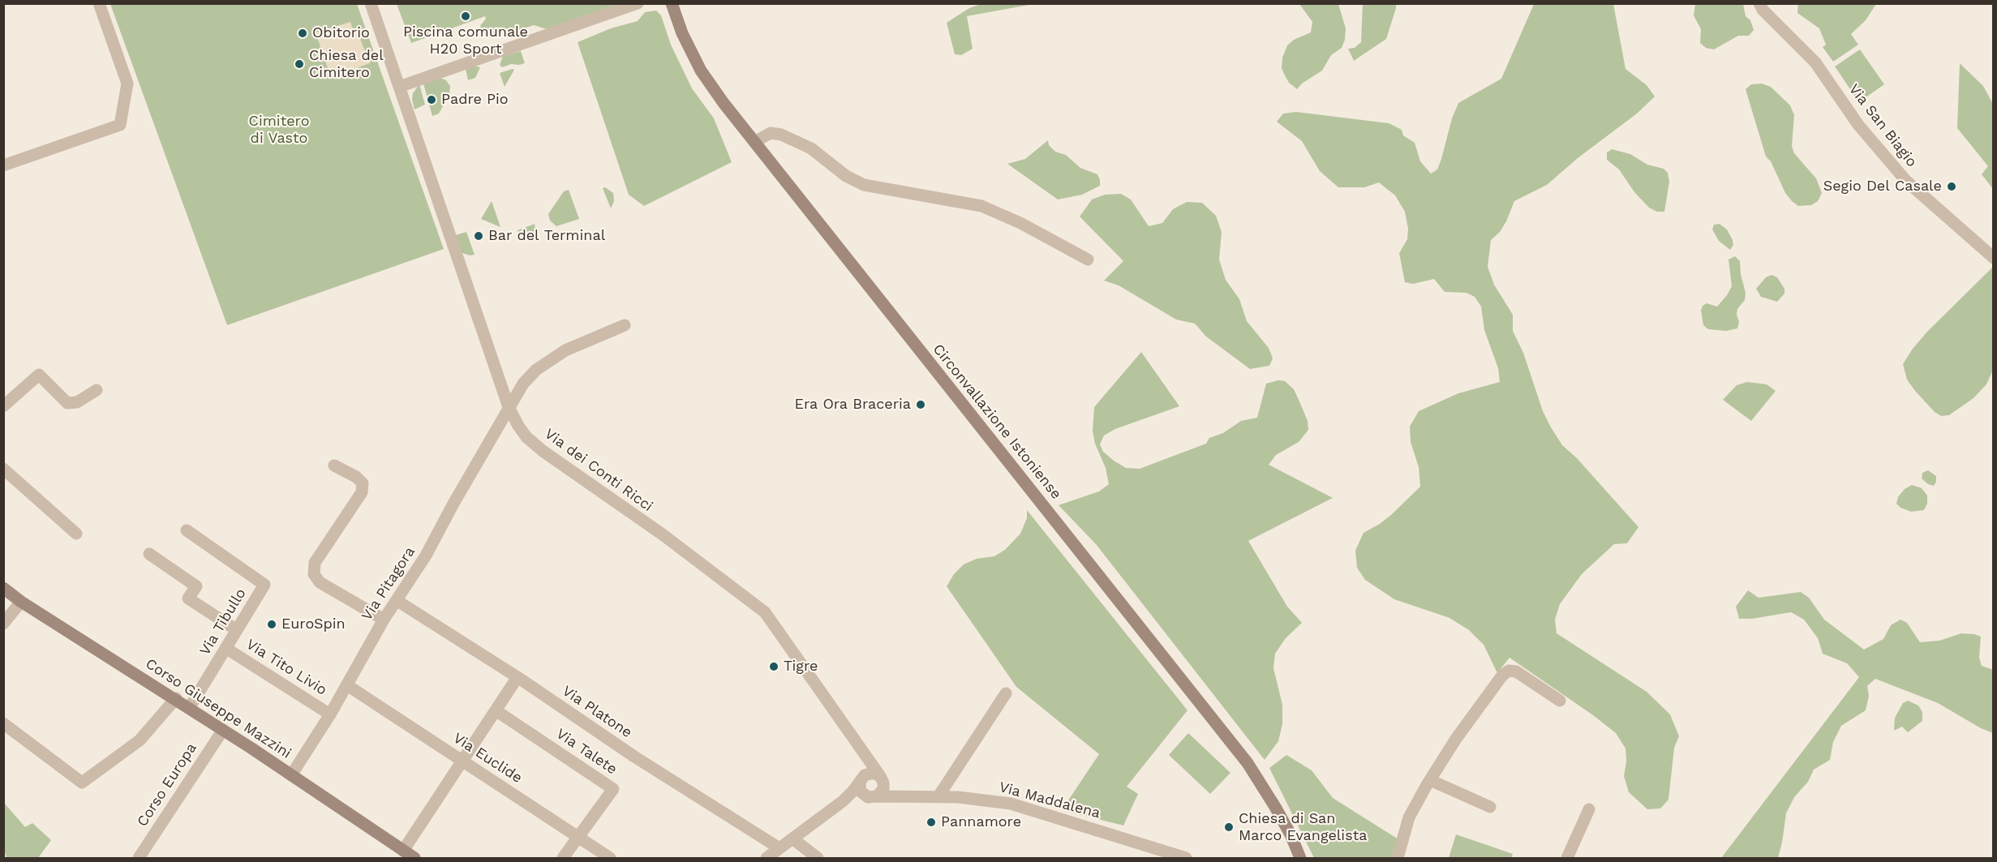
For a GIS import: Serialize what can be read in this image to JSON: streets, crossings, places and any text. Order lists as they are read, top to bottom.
{
  "streets": {
    "main road": ["Circonvallazione Istoniense", "Corso Giuseppe Mazzini"],
    "street": [
      "Via San Biagio",
      "Via dei Conti Ricci",
      "Via Pitagora",
      "Via Tibullo",
      "Via Tito Livio",
      "Via Platone",
      "Via Talete",
      "Via Euclide",
      "Corso Europa",
      "Via Maddalena"
    ]
  },
  "crossings": [
    ["Via dei Conti Ricci", "Via Pitagora"],
    ["Via dei Conti Ricci", "Via Maddalena"],
    ["Via Pitagora", "Via Tito Livio"],
    ["Via Pitagora", "Corso Giuseppe Mazzini"],
    ["Via Pitagora", "Via Platone"],
    ["Via Pitagora", "Via Euclide"],
    ["Via Tibullo", "Via Tito Livio"],
    ["Via Tibullo", "Corso Giuseppe Mazzini"],
    ["Corso Giuseppe Mazzini", "Corso Europa"],
    ["Via Talete", "Via Euclide"]
  ],
  "parks": ["Cimitero di Vasto"],
  "places": [
    "Piscina comunale H20 Sport",
    "Obitorio",
    "Chiesa del Cimitero",
    "Padre Pio",
    "Segio Del Casale",
    "Bar del Terminal",
    "Era Ora Braceria",
    "EuroSpin",
    "Tigre",
    "Pannamore",
    "Chiesa di San Marco Evangelista"
  ]
}
